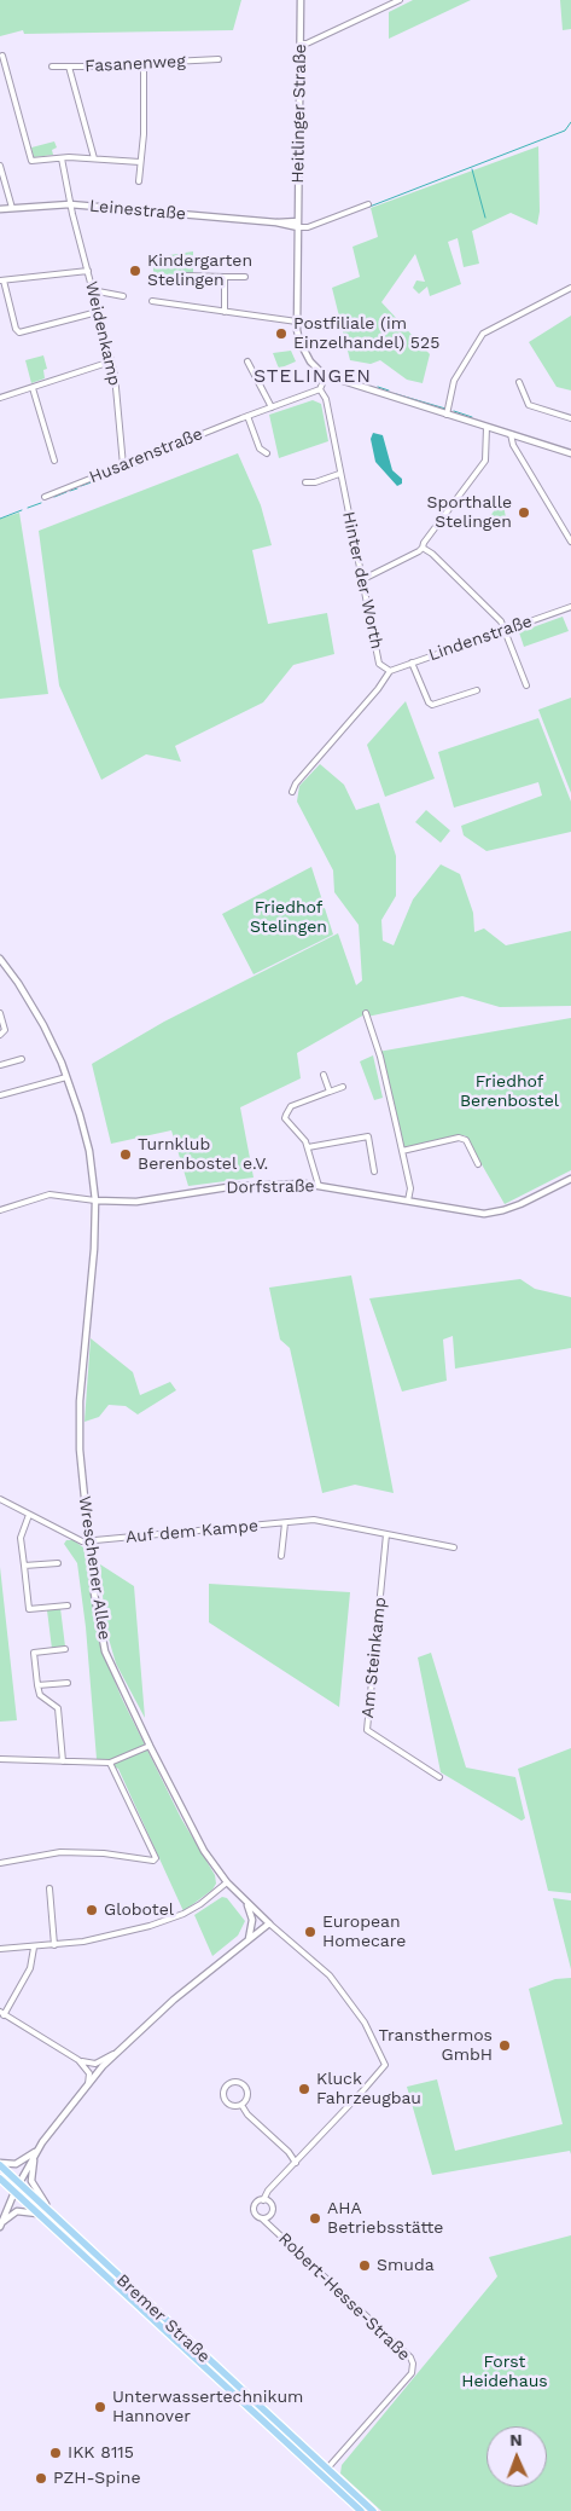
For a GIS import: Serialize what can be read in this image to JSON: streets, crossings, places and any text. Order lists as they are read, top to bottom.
{
  "streets": {
    "main road": ["Bremer Straße"],
    "street": [
      "Fasanenweg",
      "Heitlinger Straße",
      "Leinestraße",
      "Weidenkamp",
      "Husarenstraße",
      "Hinter der Worth",
      "Lindenstraße",
      "Dorfstraße",
      "Auf dem Kampe",
      "Wreschener Allee",
      "Am Steinkamp",
      "Robert-Hesse-Straße"
    ]
  },
  "crossings": [
    ["Heitlinger Straße", "Leinestraße"],
    ["Leinestraße", "Weidenkamp"],
    ["Weidenkamp", "Husarenstraße"],
    ["Husarenstraße", "Hinter der Worth"],
    ["Hinter der Worth", "Lindenstraße"],
    ["Dorfstraße", "Wreschener Allee"],
    ["Auf dem Kampe", "Wreschener Allee"],
    ["Auf dem Kampe", "Am Steinkamp"],
    ["Robert-Hesse-Straße", "Bremer Straße"]
  ],
  "districts": ["STELINGEN"],
  "parks": ["Friedhof Stelingen", "Friedhof Berenbostel", "Forst Heidehaus"],
  "places": [
    "Kindergarten Stelingen",
    "Postfiliale (im Einzelhandel) 525",
    "Sporthalle Stelingen",
    "Turnklub Berenbostel e.V.",
    "Globotel",
    "European Homecare",
    "Transthermos GmbH",
    "Kluck Fahrzeugbau",
    "AHA Betriebsstätte",
    "Smuda",
    "Unterwassertechnikum Hannover",
    "IKK 8115",
    "PZH-Spine"
  ],
  "north": "top"
}
